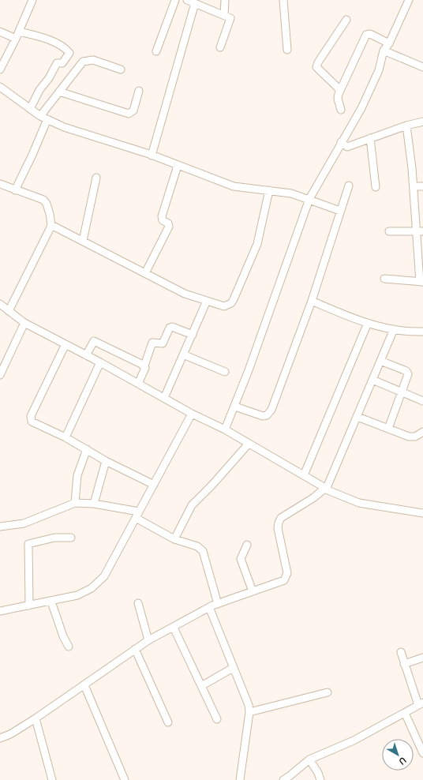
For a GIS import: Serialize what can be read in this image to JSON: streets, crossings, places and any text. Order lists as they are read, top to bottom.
{
  "north": "bottom right"
}
